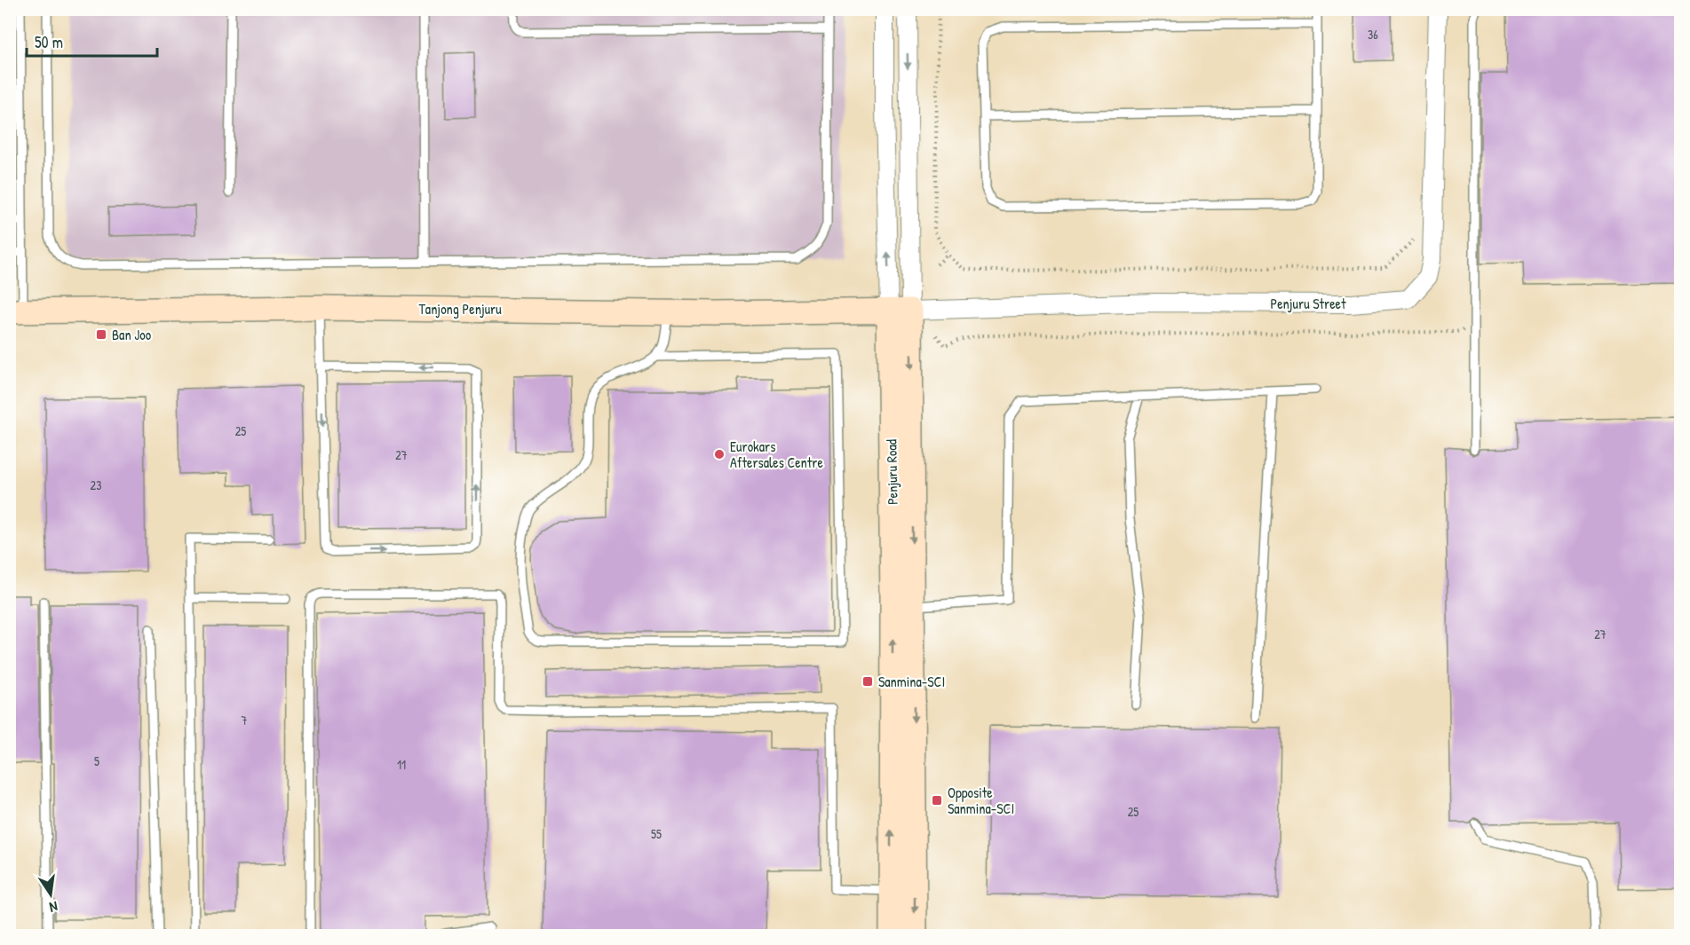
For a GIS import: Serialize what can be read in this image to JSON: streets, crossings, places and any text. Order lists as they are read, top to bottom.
{
  "streets": {
    "main road": ["Tanjong Penjuru", "Penjuru Road"],
    "street": ["Penjuru Street"]
  },
  "crossings": [
    ["Penjuru Street", "Tanjong Penjuru"],
    ["Penjuru Street", "Penjuru Road"],
    ["Tanjong Penjuru", "Penjuru Road"]
  ],
  "places": {
    "transit": ["Ban Joo", "Sanmina-SCI", "Opposite Sanmina-SCI"],
    "other": ["Eurokars Aftersales Centre"]
  },
  "house_numbers": [
    "36",
    "25",
    "27",
    "23",
    "27",
    "7",
    "5",
    "11",
    "25",
    "55"
  ],
  "scale_bar": "50 m",
  "north": "bottom"
}
